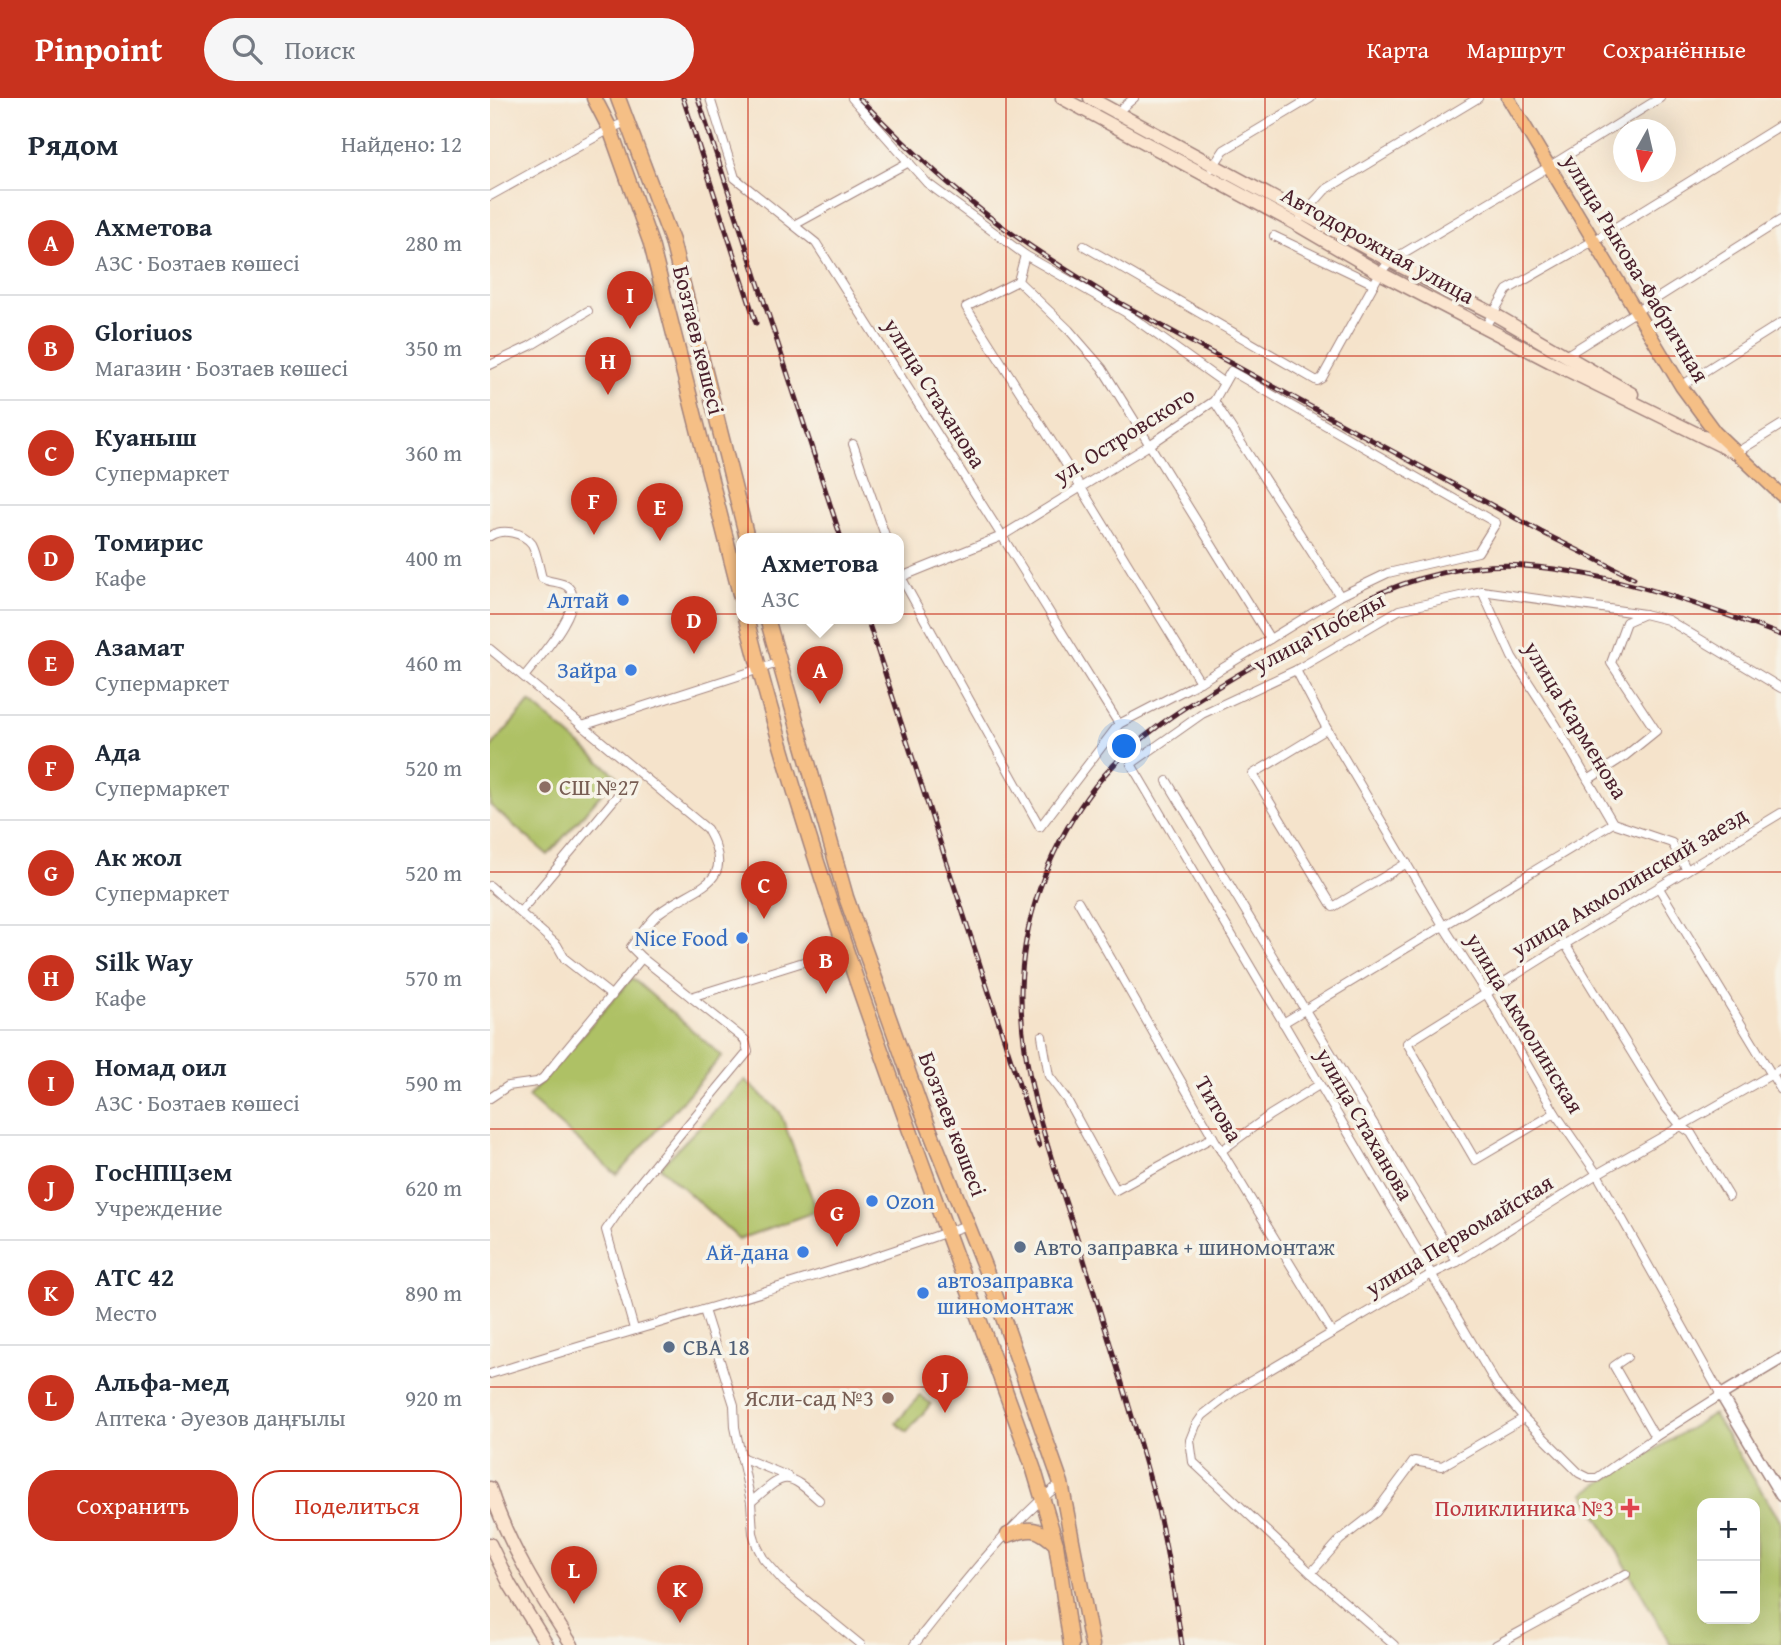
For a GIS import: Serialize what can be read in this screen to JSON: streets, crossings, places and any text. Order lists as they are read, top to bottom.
{
  "streets": {
    "highway": ["Бозтаев көшесі"],
    "main road": ["Автодорожная улица", "улица Рыкова-Фабричная"],
    "street": [
      "улица Стаханова",
      "ул. Островского",
      "улица Победы",
      "улица Карменова",
      "улица Акмолинский заезд",
      "улица Акмолинская",
      "Титова",
      "улица Первомайская"
    ]
  },
  "crossings": [
    ["Автодорожная улица", "улица Рыкова-Фабричная"],
    ["улица Стаханова", "ул. Островского"],
    ["улица Стаханова", "улица Победы"],
    ["улица Стаханова", "улица Первомайская"],
    ["ул. Островского", "улица Победы"],
    ["улица Победы", "улица Карменова"],
    ["улица Победы", "улица Акмолинская"],
    ["улица Карменова", "улица Акмолинский заезд"],
    ["улица Акмолинский заезд", "улица Акмолинская"],
    ["улица Акмолинская", "улица Первомайская"],
    ["Титова", "улица Первомайская"]
  ],
  "places": {
    "other": [
      "Алтай",
      "Зайра",
      "СШ №27",
      "Nice Food",
      "Ozon",
      "Авто заправка + шиномонтаж",
      "Ай-дана",
      "автозаправка шиномонтаж",
      "СВА 18",
      "Ясли-сад №3"
    ],
    "health": ["Поликлиника №3"]
  },
  "north": "bottom",
  "page": {
    "header": "Pinpoint",
    "search": "Поиск",
    "nav": ["Карта", "Маршрут", "Сохранённые"],
    "heading": ["Рядом", "Найдено: 12"],
    "list": [
      {
        "mark": "A",
        "name": "Ахметова",
        "note": "АЗС · Бозтаев көшесі",
        "value": "280 m"
      },
      {
        "mark": "B",
        "name": "Gloriuos",
        "note": "Магазин · Бозтаев көшесі",
        "value": "350 m"
      },
      {
        "mark": "C",
        "name": "Куаныш",
        "note": "Супермаркет",
        "value": "360 m"
      },
      {
        "mark": "D",
        "name": "Томирис",
        "note": "Кафе",
        "value": "400 m"
      },
      {
        "mark": "E",
        "name": "Азамат",
        "note": "Супермаркет",
        "value": "460 m"
      },
      {
        "mark": "F",
        "name": "Ада",
        "note": "Супермаркет",
        "value": "520 m"
      },
      {
        "mark": "G",
        "name": "Ак жол",
        "note": "Супермаркет",
        "value": "520 m"
      },
      {
        "mark": "H",
        "name": "Silk Way",
        "note": "Кафе",
        "value": "570 m"
      },
      {
        "mark": "I",
        "name": "Номад оил",
        "note": "АЗС · Бозтаев көшесі",
        "value": "590 m"
      },
      {
        "mark": "J",
        "name": "ГосНПЦзем",
        "note": "Учреждение",
        "value": "620 m"
      },
      {
        "mark": "K",
        "name": "АТС 42",
        "note": "Место",
        "value": "890 m"
      },
      {
        "mark": "L",
        "name": "Альфа-мед",
        "note": "Аптека · Әуезов даңғылы",
        "value": "920 m"
      }
    ],
    "pins": [
      "I",
      "H",
      "F",
      "E",
      "D",
      "A",
      "C",
      "B",
      "G",
      "J",
      "L",
      "K"
    ],
    "popup": ["Ахметова", "АЗС"],
    "buttons": ["Сохранить", "Поделиться"],
    "map_buttons": ["+", "−"]
  }
}
